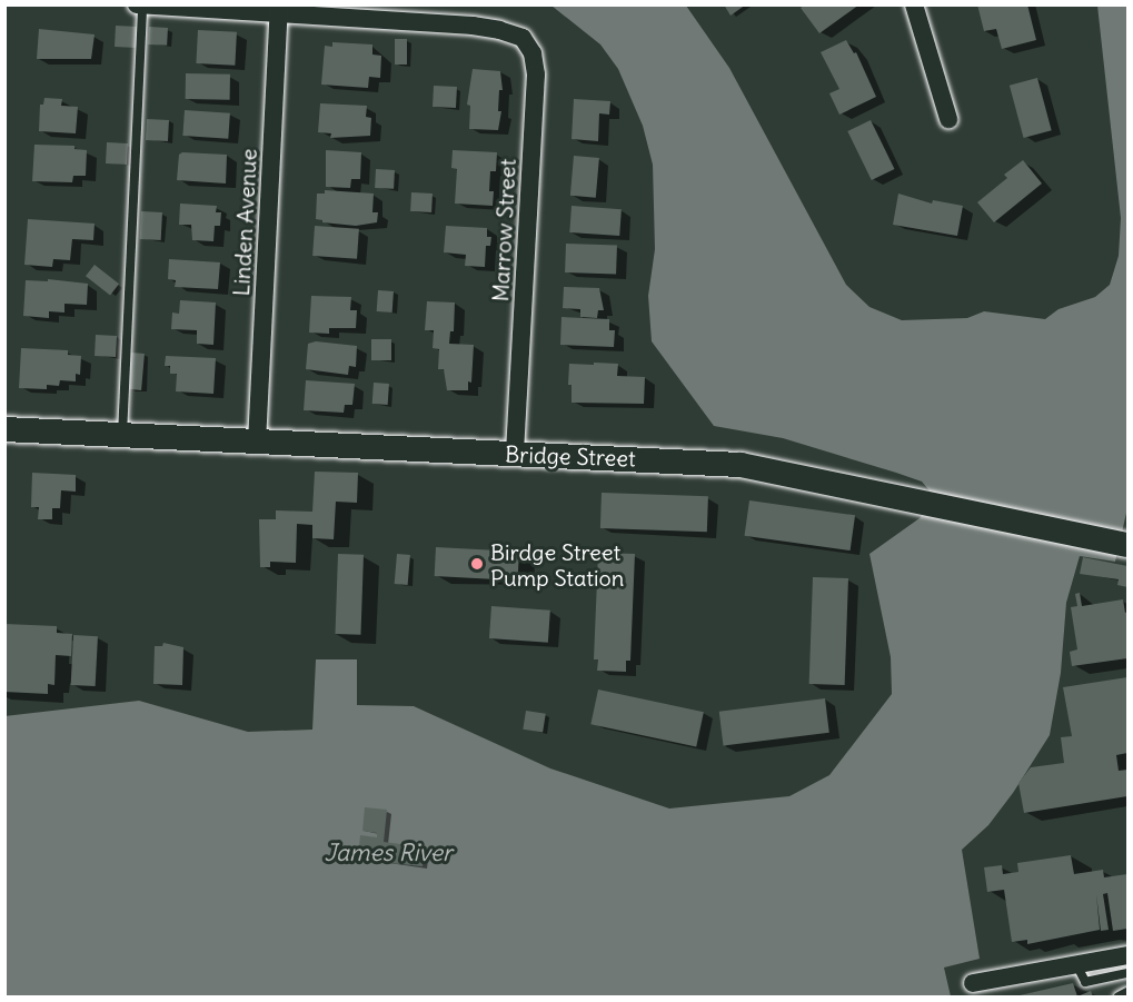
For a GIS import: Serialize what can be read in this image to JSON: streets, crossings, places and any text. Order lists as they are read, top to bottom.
{
  "streets": {
    "street": ["Linden Avenue", "Marrow Street", "Bridge Street"]
  },
  "crossings": [
    ["Linden Avenue", "Marrow Street"],
    ["Linden Avenue", "Bridge Street"],
    ["Marrow Street", "Bridge Street"]
  ],
  "water": ["James River"],
  "places": ["Birdge Street Pump Station"]
}
